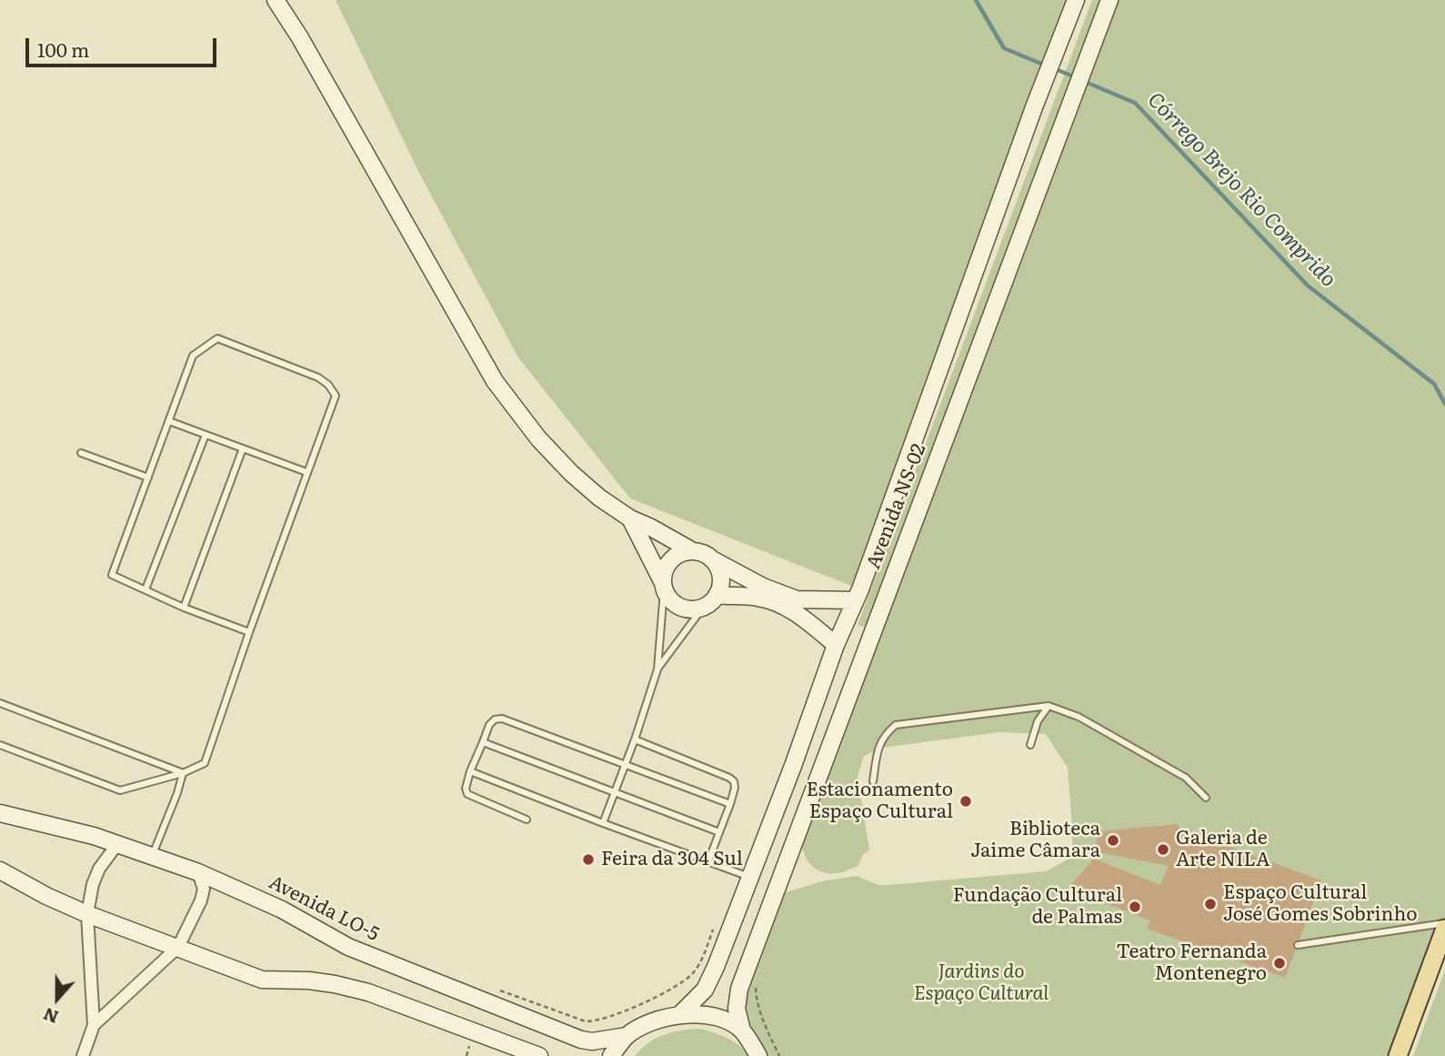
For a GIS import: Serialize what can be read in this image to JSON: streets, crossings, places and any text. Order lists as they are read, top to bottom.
{
  "streets": {
    "street": ["Avenida NS-02", "Avenida LO-5"]
  },
  "water": ["Córrego Brejo Rio Comprido"],
  "parks": ["Jardins do Espaço Cultural"],
  "places": [
    "Estacionamento Espaço Cultural",
    "Biblioteca Jaime Câmara",
    "Galeria de Arte NILA",
    "Feira da 304 Sul",
    "Espaço Cultural José Gomes Sobrinho",
    "Fundação Cultural de Palmas",
    "Teatro Fernanda Montenegro"
  ],
  "scale_bar": "100 m",
  "north": "bottom"
}
